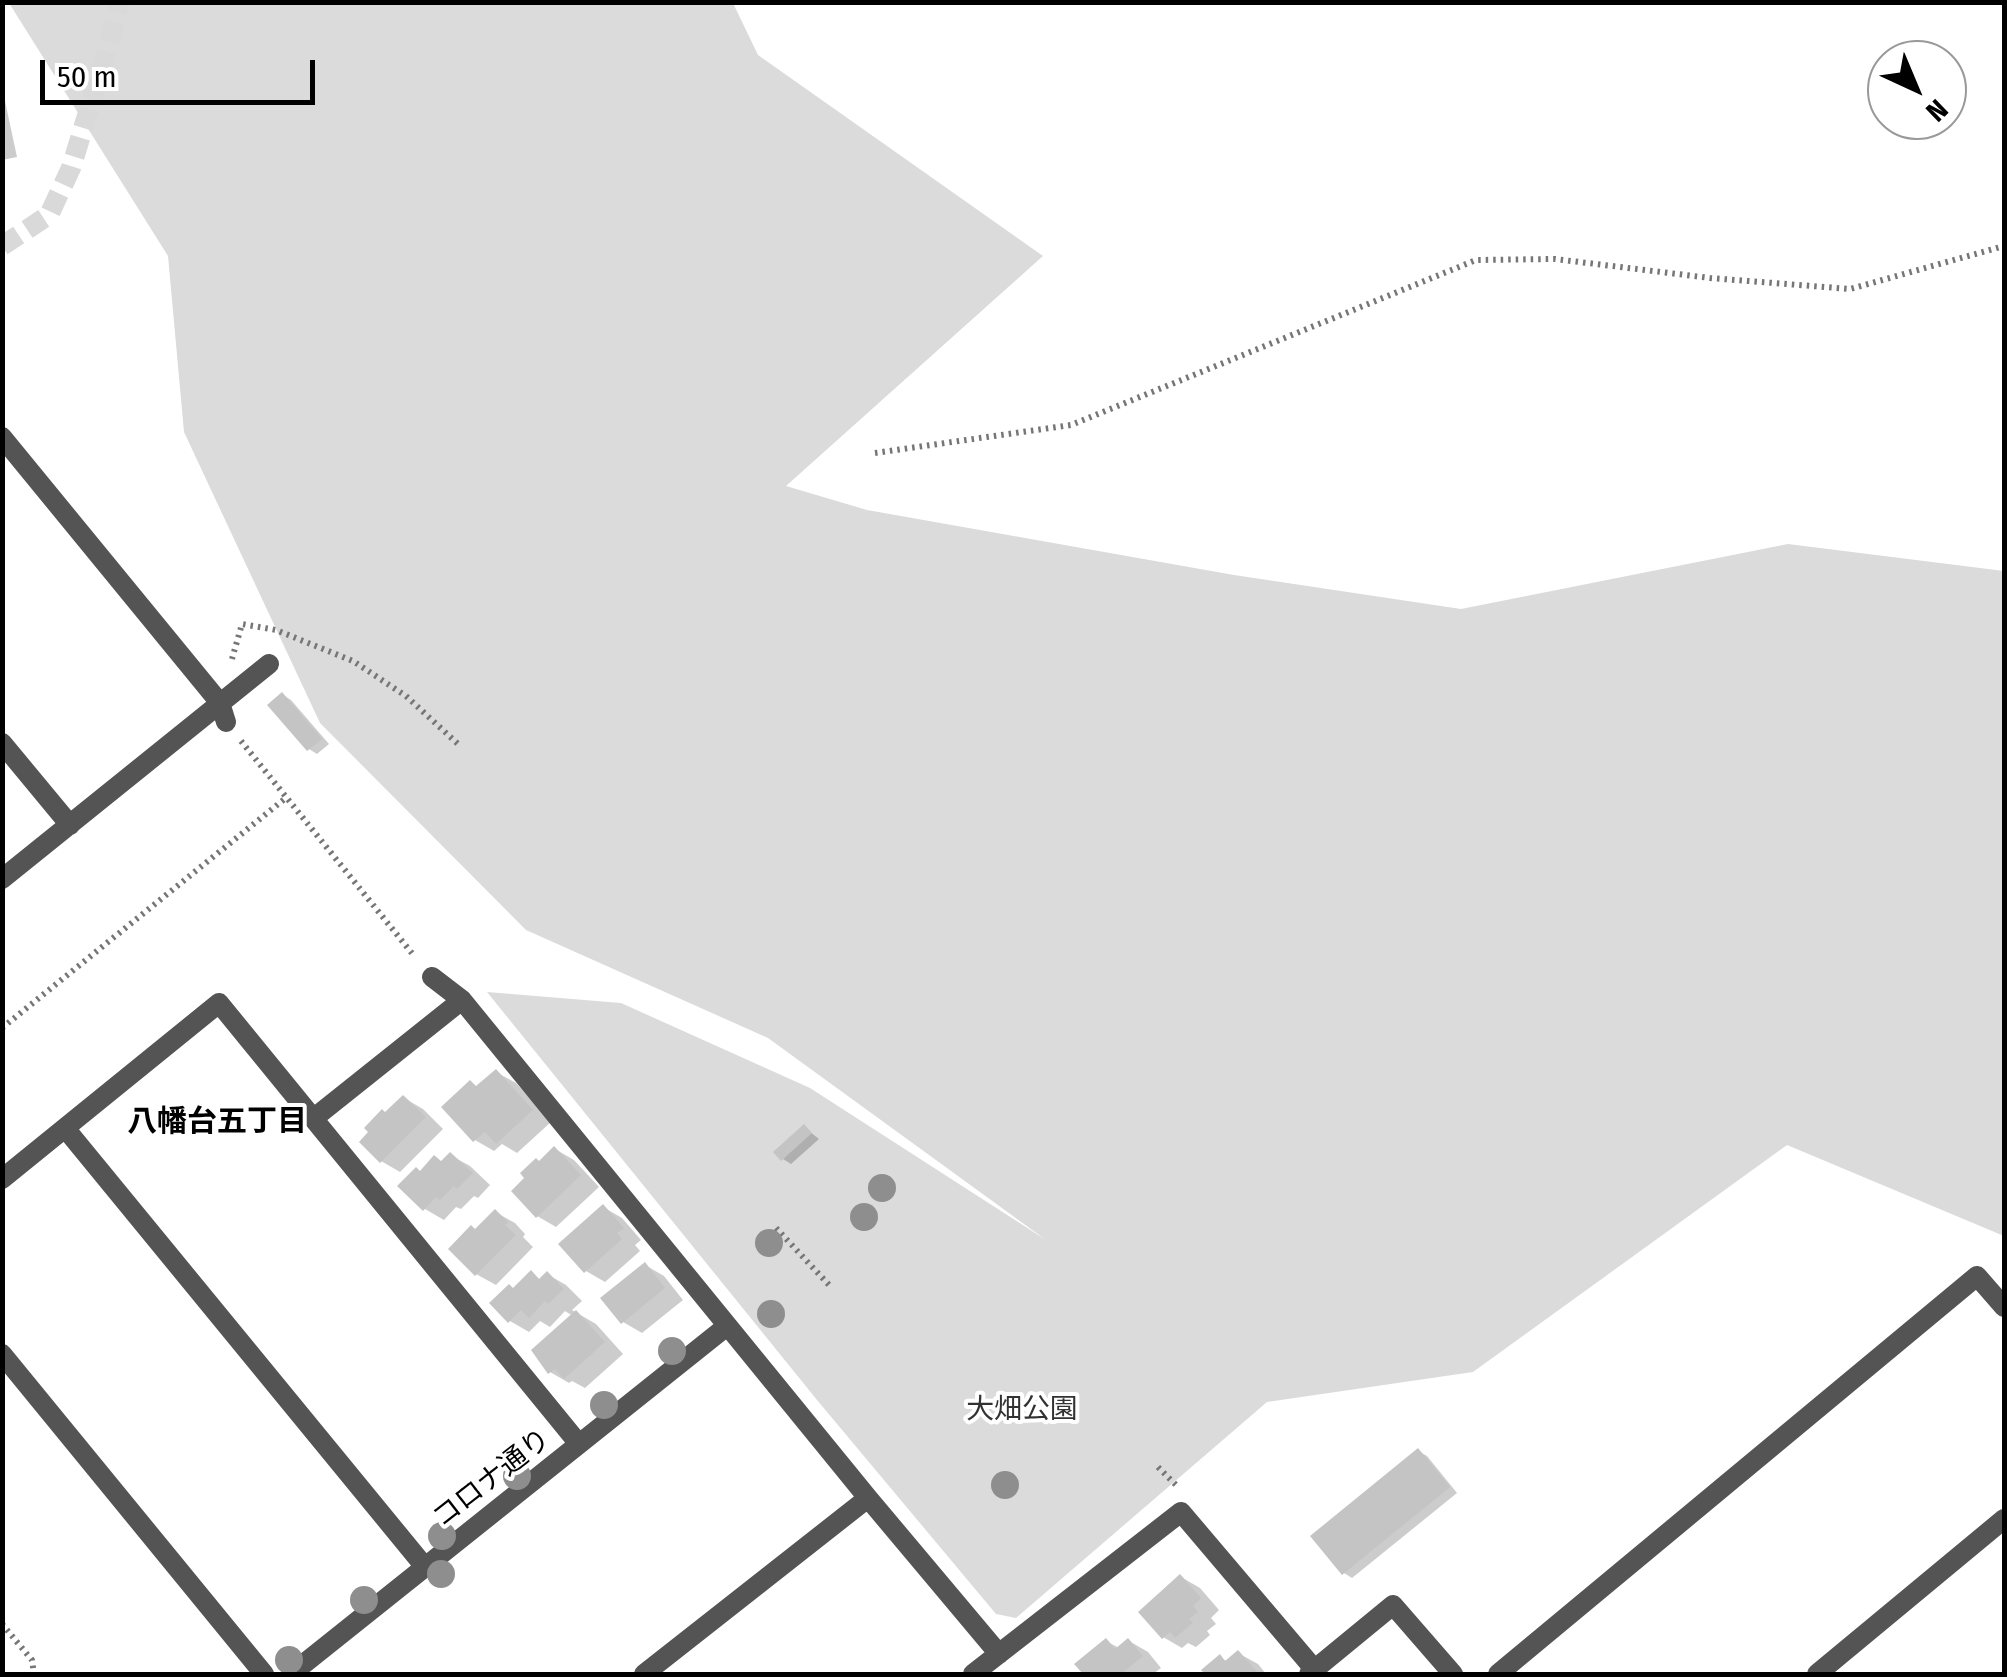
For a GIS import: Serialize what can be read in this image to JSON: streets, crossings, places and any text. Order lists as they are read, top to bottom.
{
  "streets": {
    "street": ["コロナ通り"]
  },
  "districts": ["八幡台五丁目"],
  "parks": ["大畑公園"],
  "scale_bar": "50 m",
  "north": "bottom right"
}
